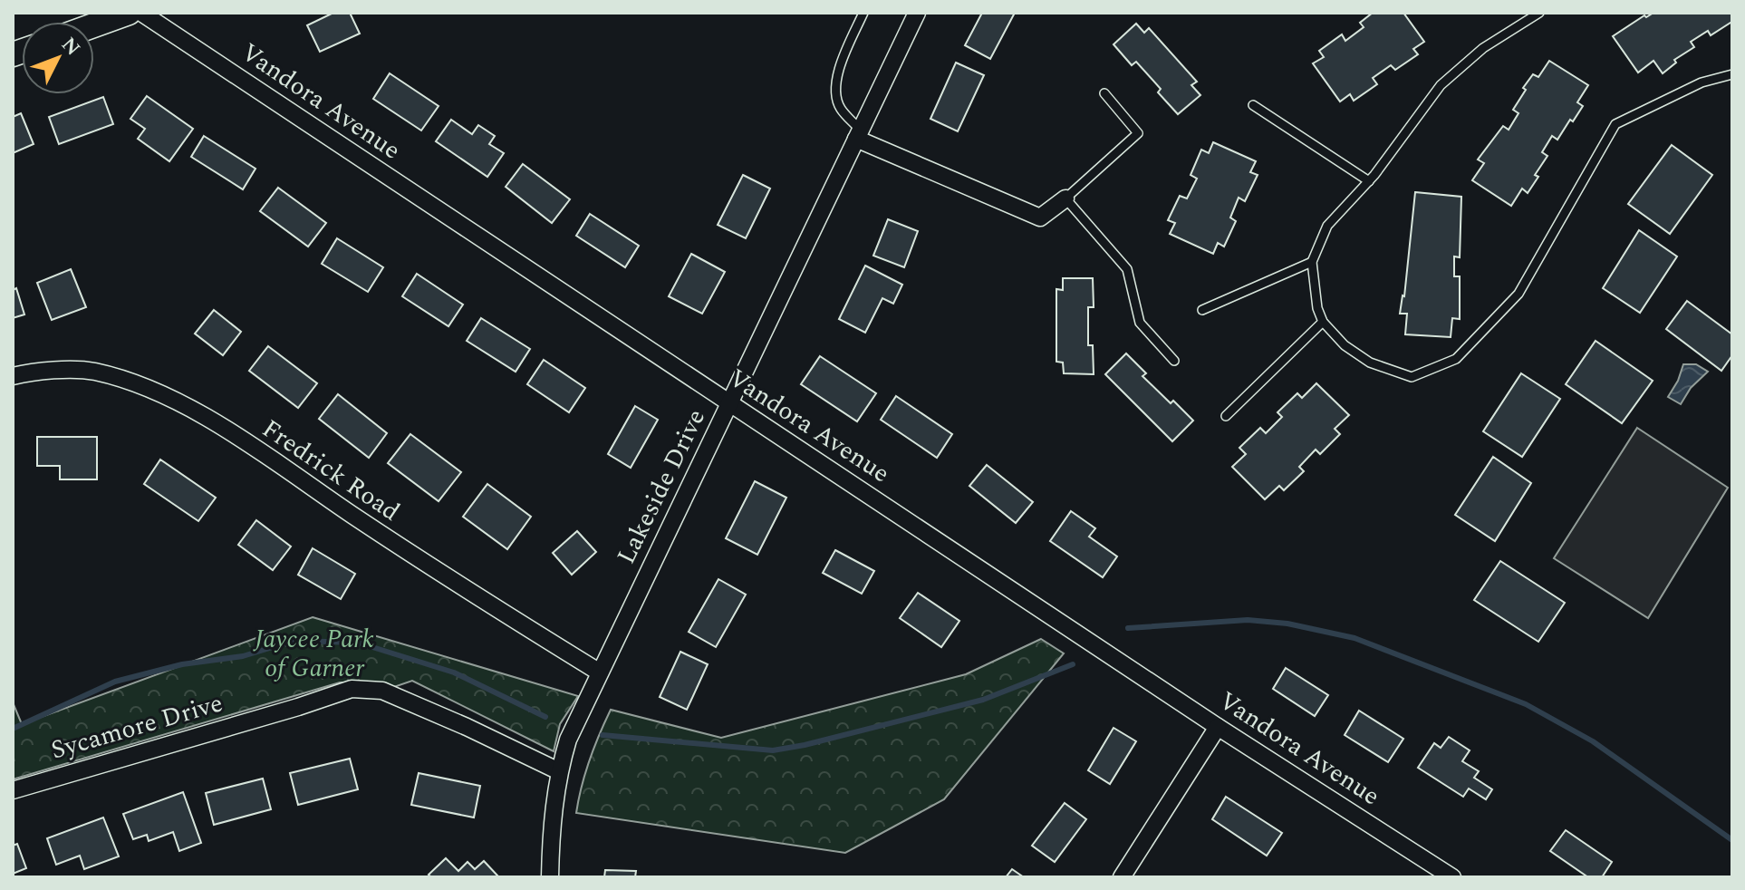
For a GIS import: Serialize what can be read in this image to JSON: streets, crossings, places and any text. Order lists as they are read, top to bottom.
{
  "streets": {
    "street": [
      "Vandora Avenue",
      "Fredrick Road",
      "Lakeside Drive",
      "Sycamore Drive"
    ]
  },
  "crossings": [
    ["Vandora Avenue", "Lakeside Drive"],
    ["Fredrick Road", "Lakeside Drive"],
    ["Lakeside Drive", "Sycamore Drive"]
  ],
  "parks": ["Jaycee Park of Garner"],
  "north": "top right"
}
